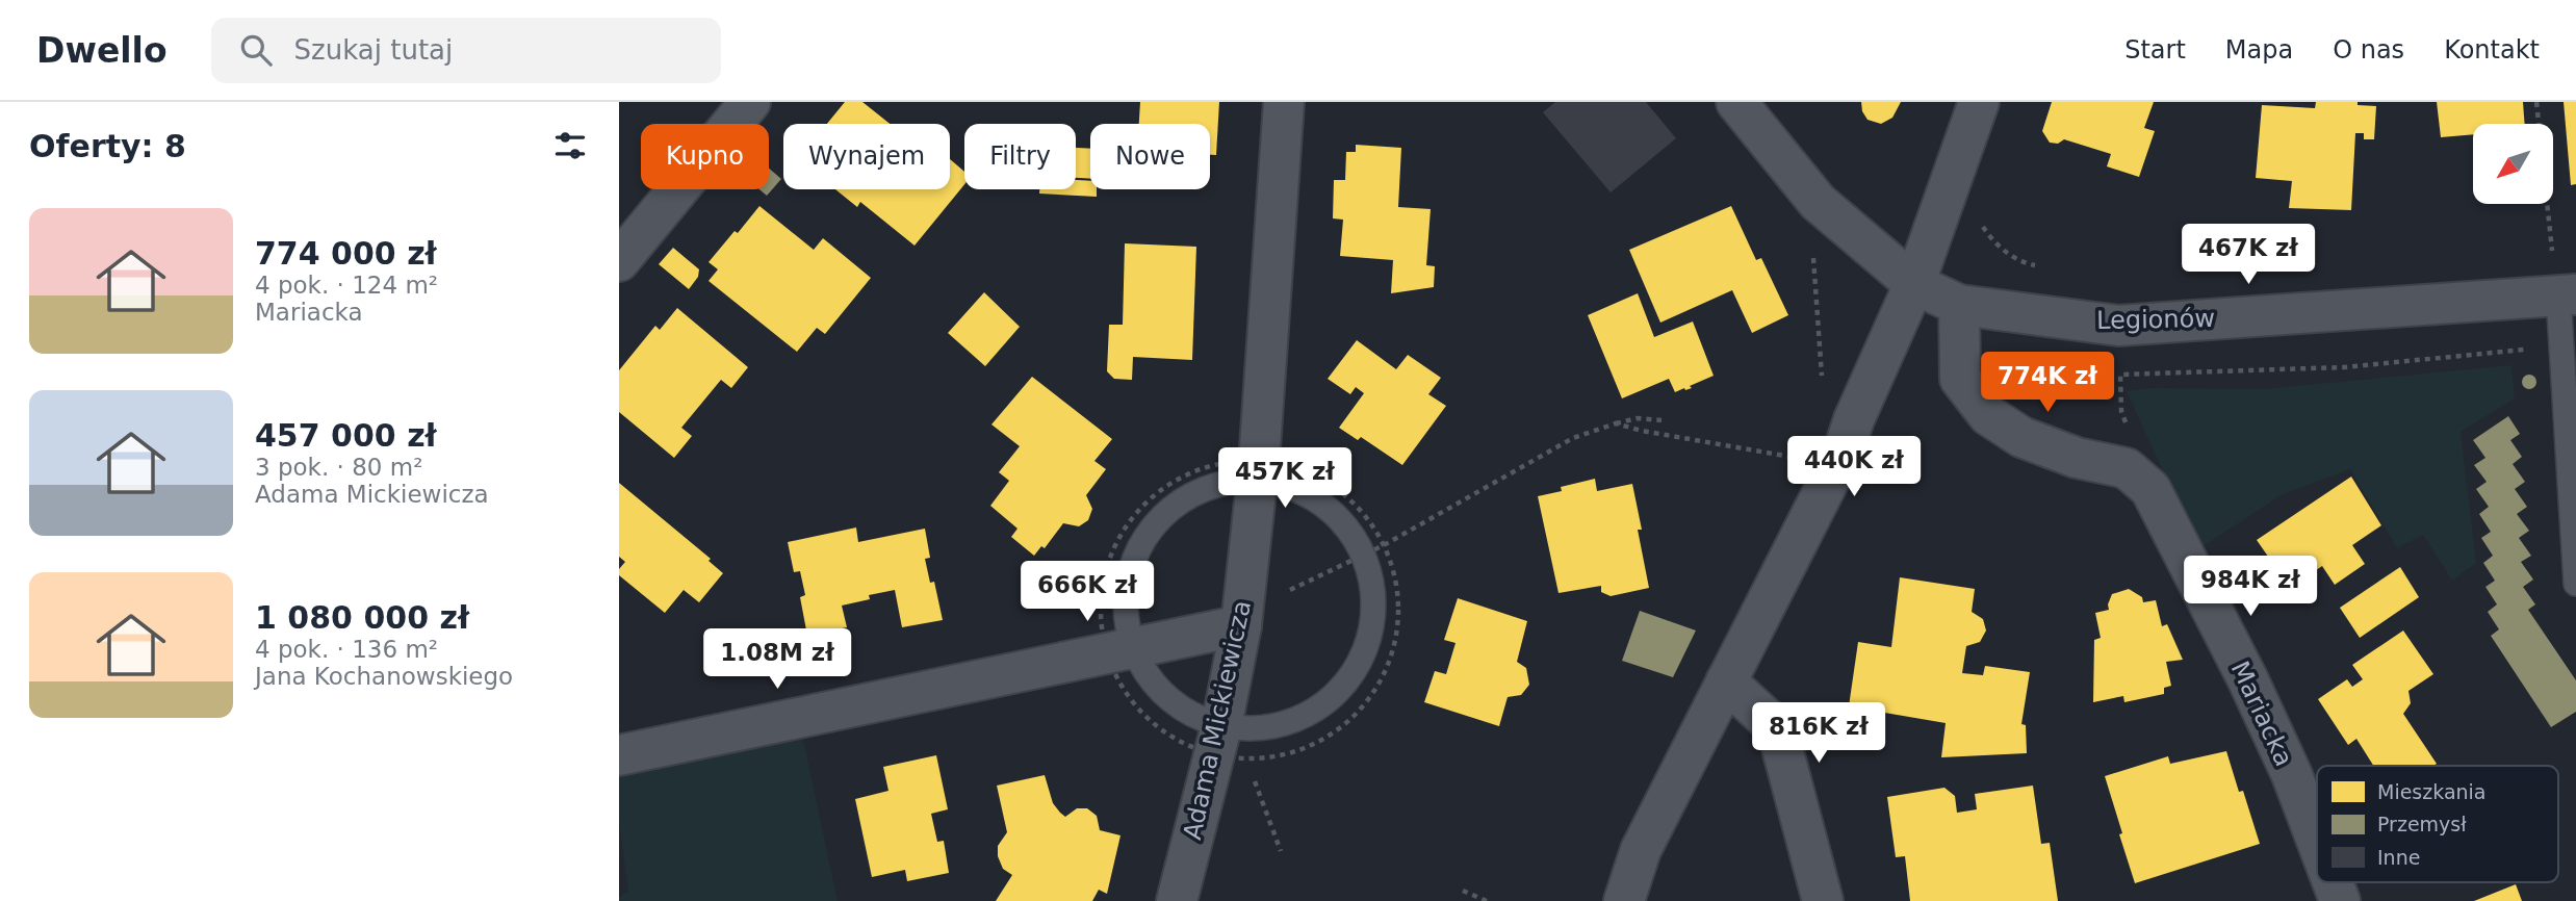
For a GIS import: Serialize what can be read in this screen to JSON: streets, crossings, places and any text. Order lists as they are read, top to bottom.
{
  "streets": {
    "street": ["Legionów", "Mariacka", "Adama Mickiewicza"]
  },
  "crossings": [
    ["Legionów", "Mariacka"]
  ],
  "legend": ["Mieszkania", "Przemysł", "Inne"],
  "north": "bottom left",
  "page": {
    "header": "Dwello",
    "search": "Szukaj tutaj",
    "nav": [
      "Start",
      "Mapa",
      "O nas",
      "Kontakt"
    ],
    "heading": "Oferty: 8",
    "chip": [
      "Kupno",
      "Wynajem",
      "Filtry",
      "Nowe"
    ],
    "list": [
      {
        "name": "774 000 zł",
        "note": "4 pok. · 124 m² · Mariacka"
      },
      {
        "name": "457 000 zł",
        "note": "3 pok. · 80 m² · Adama Mickiewicza"
      },
      {
        "name": "1 080 000 zł",
        "note": "4 pok. · 136 m² · Jana Kochanowskiego"
      }
    ],
    "price": [
      "467K zł",
      "774K zł",
      "440K zł",
      "457K zł",
      "984K zł",
      "666K zł",
      "1.08M zł",
      "816K zł"
    ]
  }
}
